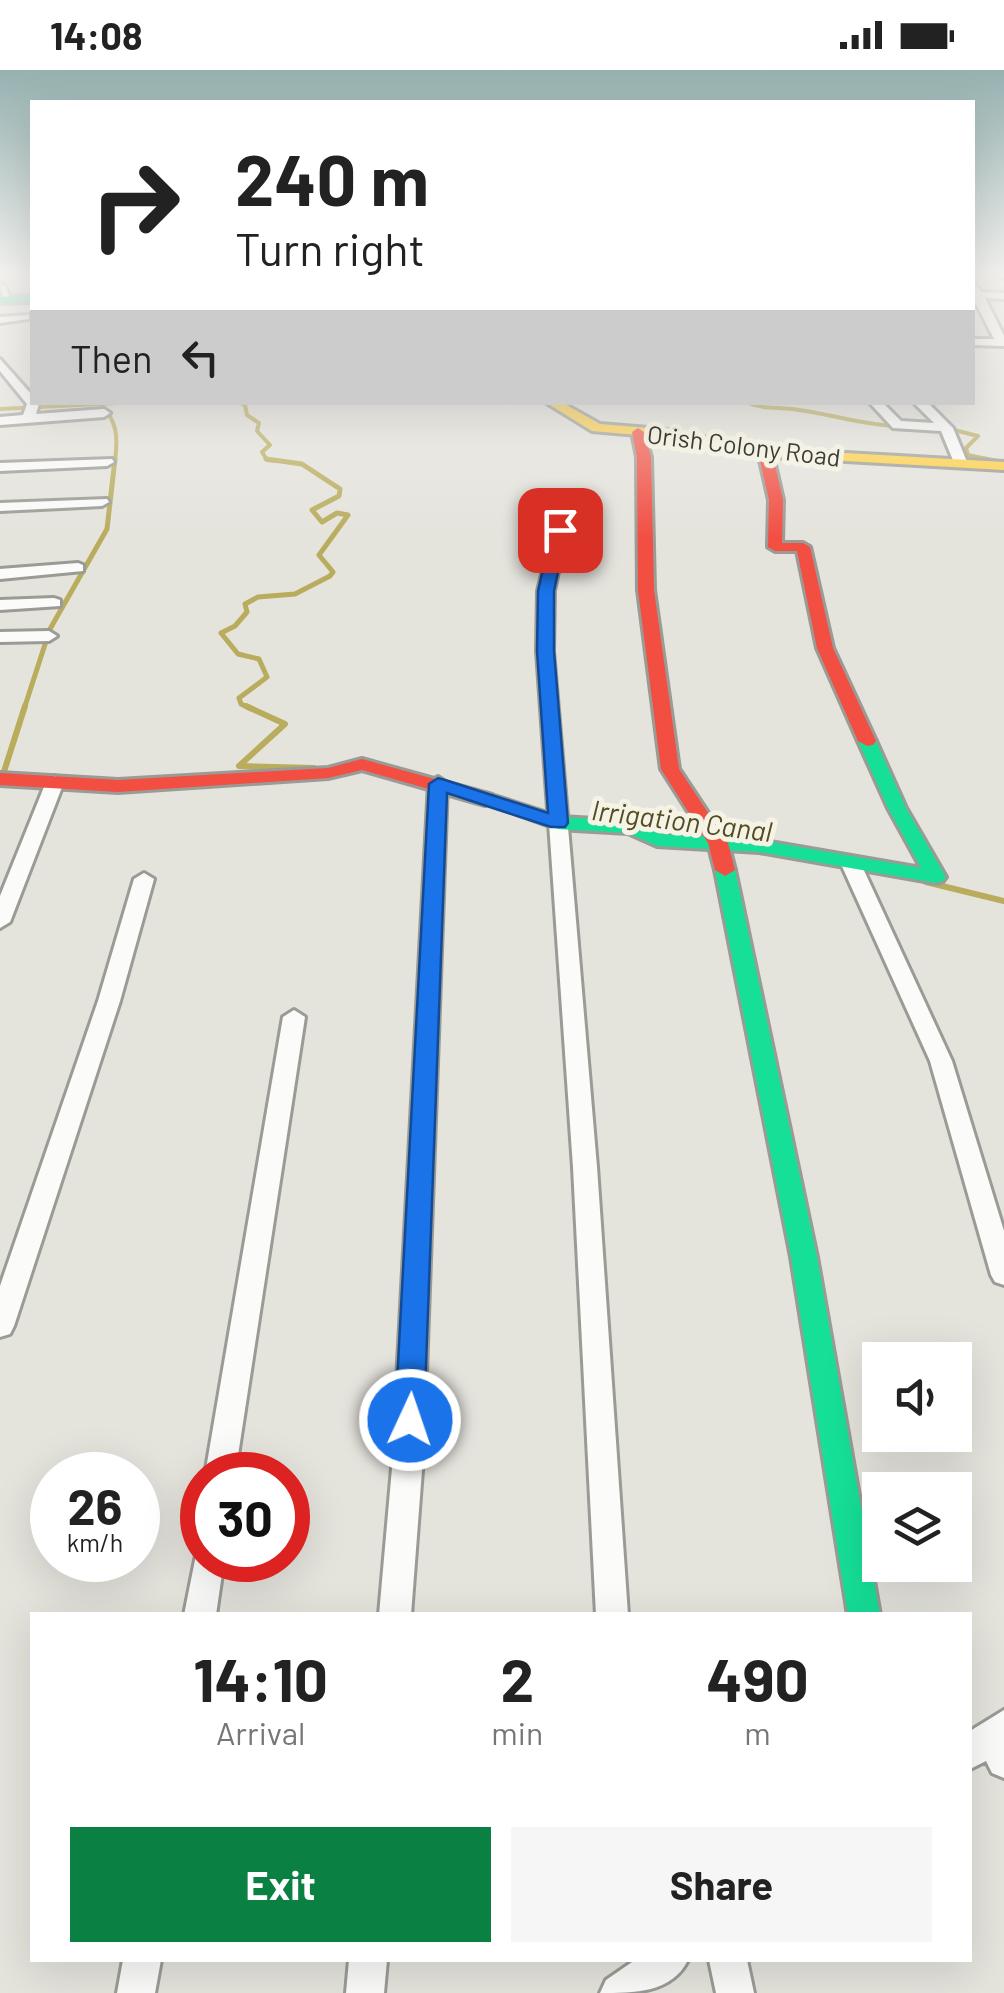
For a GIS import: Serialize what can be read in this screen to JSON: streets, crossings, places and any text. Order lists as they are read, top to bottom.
{
  "streets": {
    "street": ["Orish Colony Road"]
  },
  "water": ["Irrigation Canal"],
  "page": {
    "status": "14:08",
    "turn": ["240 m", "Turn right"],
    "then": "Then",
    "speed": "26 km/h",
    "limit": "30",
    "eta": [
      "14:10",
      "Arrival",
      "2",
      "min",
      "490",
      "m"
    ],
    "buttons": ["Exit", "Share"]
  }
}
